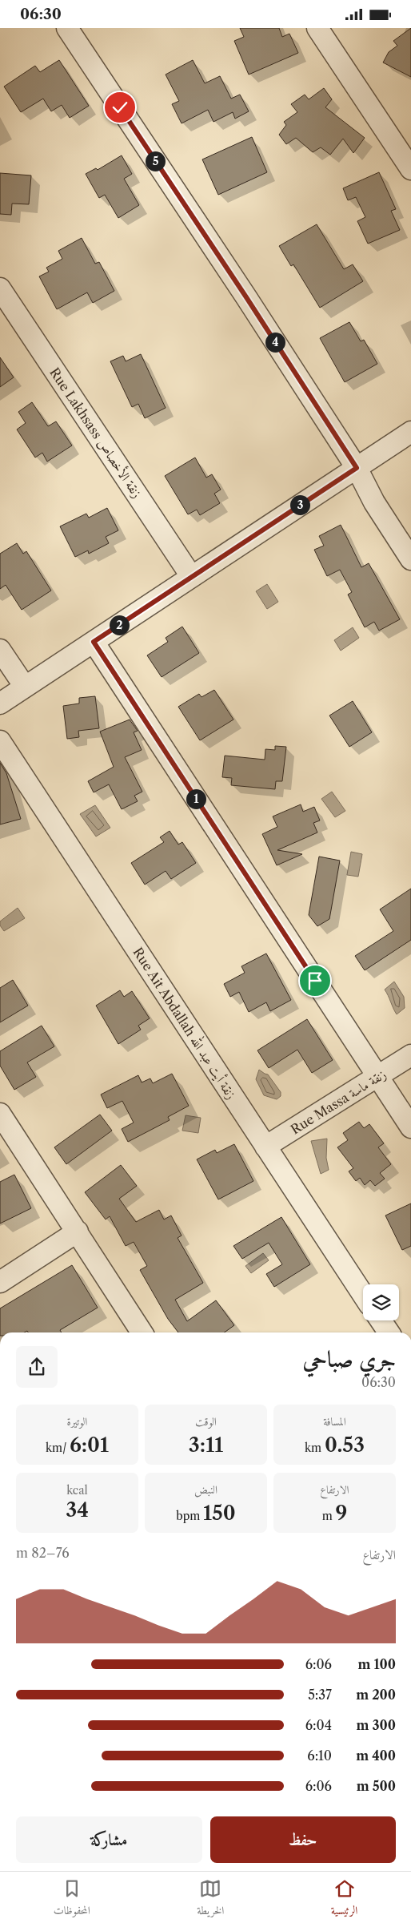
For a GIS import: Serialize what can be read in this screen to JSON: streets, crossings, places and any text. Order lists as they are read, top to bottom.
{
  "streets": {
    "street": ["Rue Lakhsass زنقة الأخصاص", "Rue Ait Abdallah زنقة أيت عبد الله", "Rue Massa زنقة ماسة"]
  },
  "crossings": [
    ["Rue Ait Abdallah زنقة أيت عبد الله", "Rue Massa زنقة ماسة"]
  ],
  "page": {
    "status": "06:30",
    "pins": [
      "5",
      "4",
      "3",
      "2",
      "1"
    ],
    "heading": ["جري صباحي", "06:30"],
    "stats": [
      ["المسافة", "0.53 km"],
      ["الوقت", "3:11"],
      ["الوتيرة", "6:01 /km"],
      ["الارتفاع", "9 m"],
      ["النبض", "150 bpm"],
      ["kcal", "34"]
    ],
    "chart": ["الارتفاع", "76–82 m"],
    "list": [
      {
        "name": "100 m",
        "note": "6:06"
      },
      {
        "name": "200 m",
        "note": "5:37"
      },
      {
        "name": "300 m",
        "note": "6:04"
      },
      {
        "name": "400 m",
        "note": "6:10"
      },
      {
        "name": "500 m",
        "note": "6:06"
      }
    ],
    "buttons": ["حفظ", "مشاركة"],
    "tabs": ["الرئيسية", "الخريطة", "المحفوظات"]
  }
}
